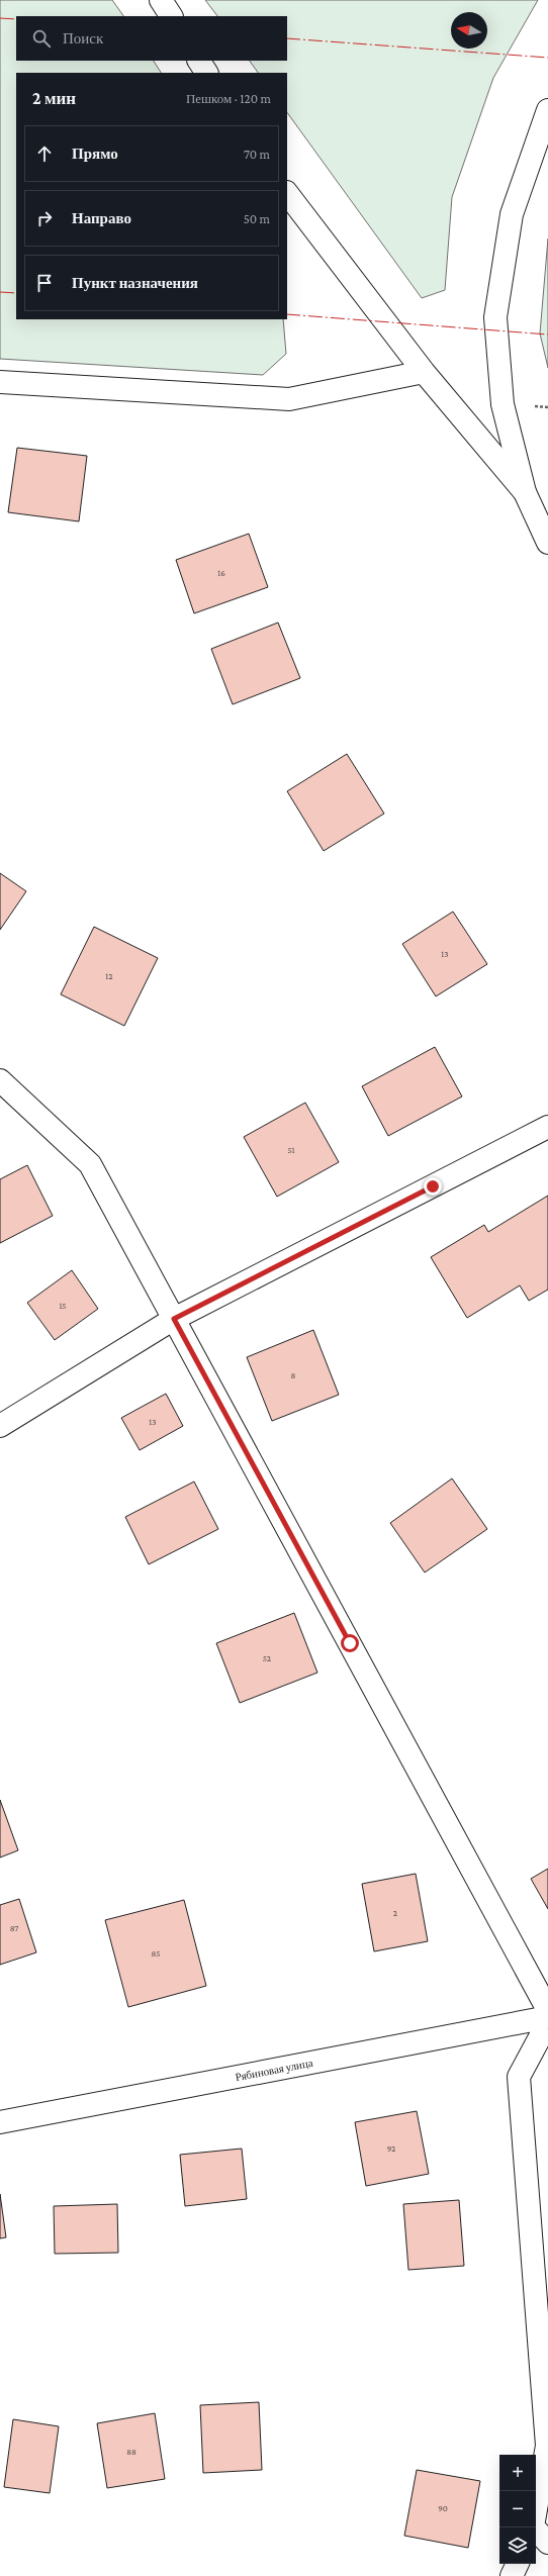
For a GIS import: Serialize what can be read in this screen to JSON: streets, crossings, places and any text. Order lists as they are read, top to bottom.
{
  "streets": {
    "street": ["Рябиновая улица"]
  },
  "house_numbers": [
    "16",
    "13",
    "12",
    "51",
    "15",
    "8",
    "13",
    "52",
    "2",
    "87",
    "85",
    "92",
    "88",
    "90"
  ],
  "north": "left",
  "page": {
    "search": "Поиск",
    "heading": ["2 мин", "Пешком · 120 m"],
    "list": [
      ["Прямо", "70 m"],
      ["Направо", "50 m"],
      "Пункт назначения"
    ],
    "map_buttons": ["+", "−"]
  }
}
